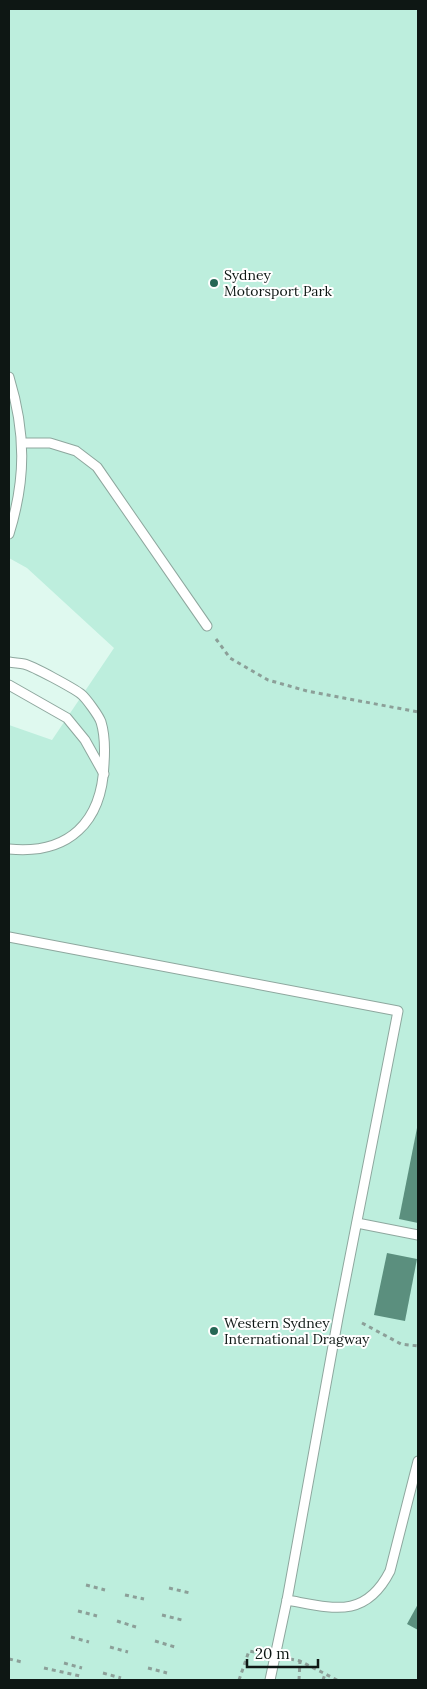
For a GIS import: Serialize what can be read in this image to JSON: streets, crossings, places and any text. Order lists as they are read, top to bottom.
{
  "places": ["Sydney Motorsport Park", "Western Sydney International Dragway"],
  "scale_bar": "20 m"
}
